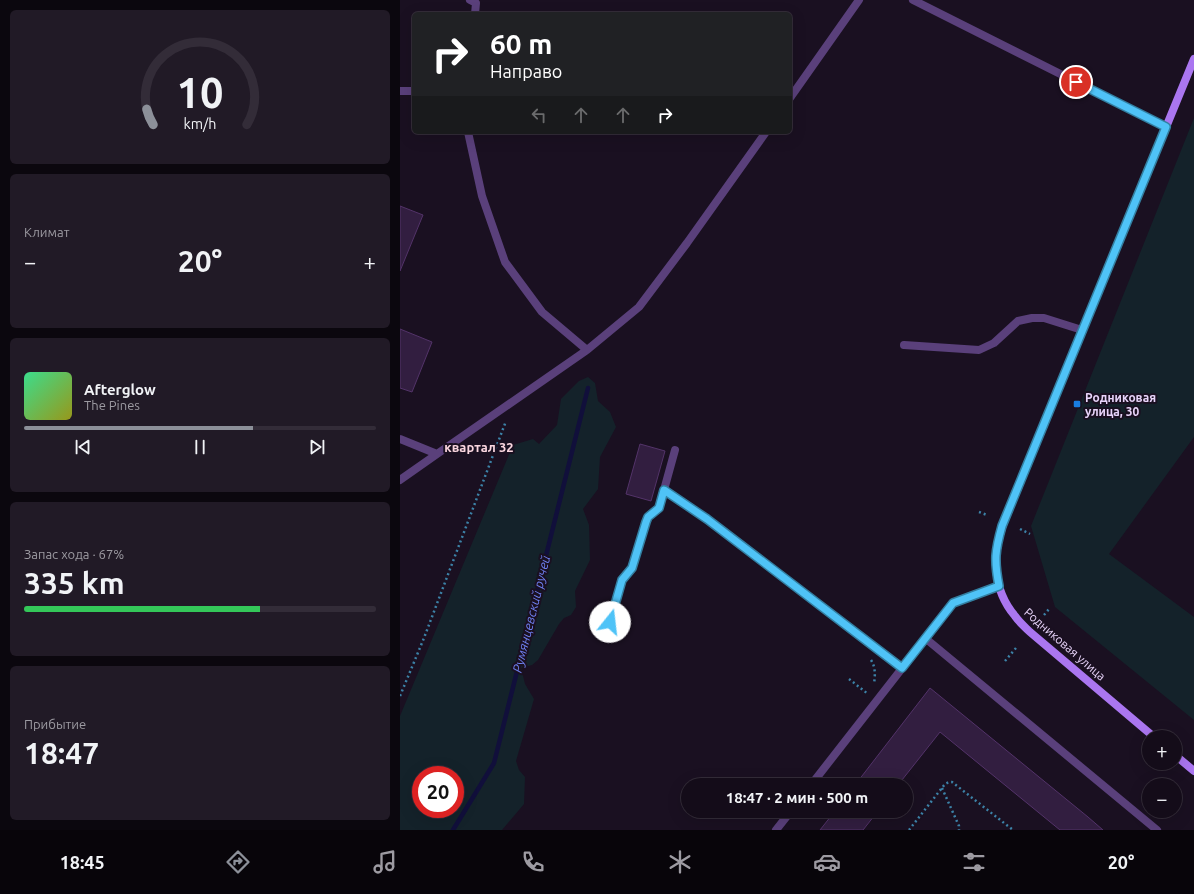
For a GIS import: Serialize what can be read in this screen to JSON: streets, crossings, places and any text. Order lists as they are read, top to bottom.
{
  "streets": {
    "main road": ["Родниковая улица"]
  },
  "districts": ["квартал 32"],
  "water": ["Румянцевский ручей"],
  "places": {
    "transit": ["Родниковая улица, 30"]
  },
  "page": {
    "turn": ["60 m", "Направо"],
    "tile": [
      "Климат",
      ["Запас хода · 67%", "335 km"],
      ["Прибытие", "18:47"]
    ],
    "heat": ["−", "20°", "+"],
    "song": ["Afterglow", "The Pines"],
    "map_buttons": ["+", "−"],
    "limit": "20",
    "trip": "18:47 · 2 мин · 500 m",
    "tabs": ["18:45", "20°"],
    "gauge": ["10", "km/h"]
  }
}
